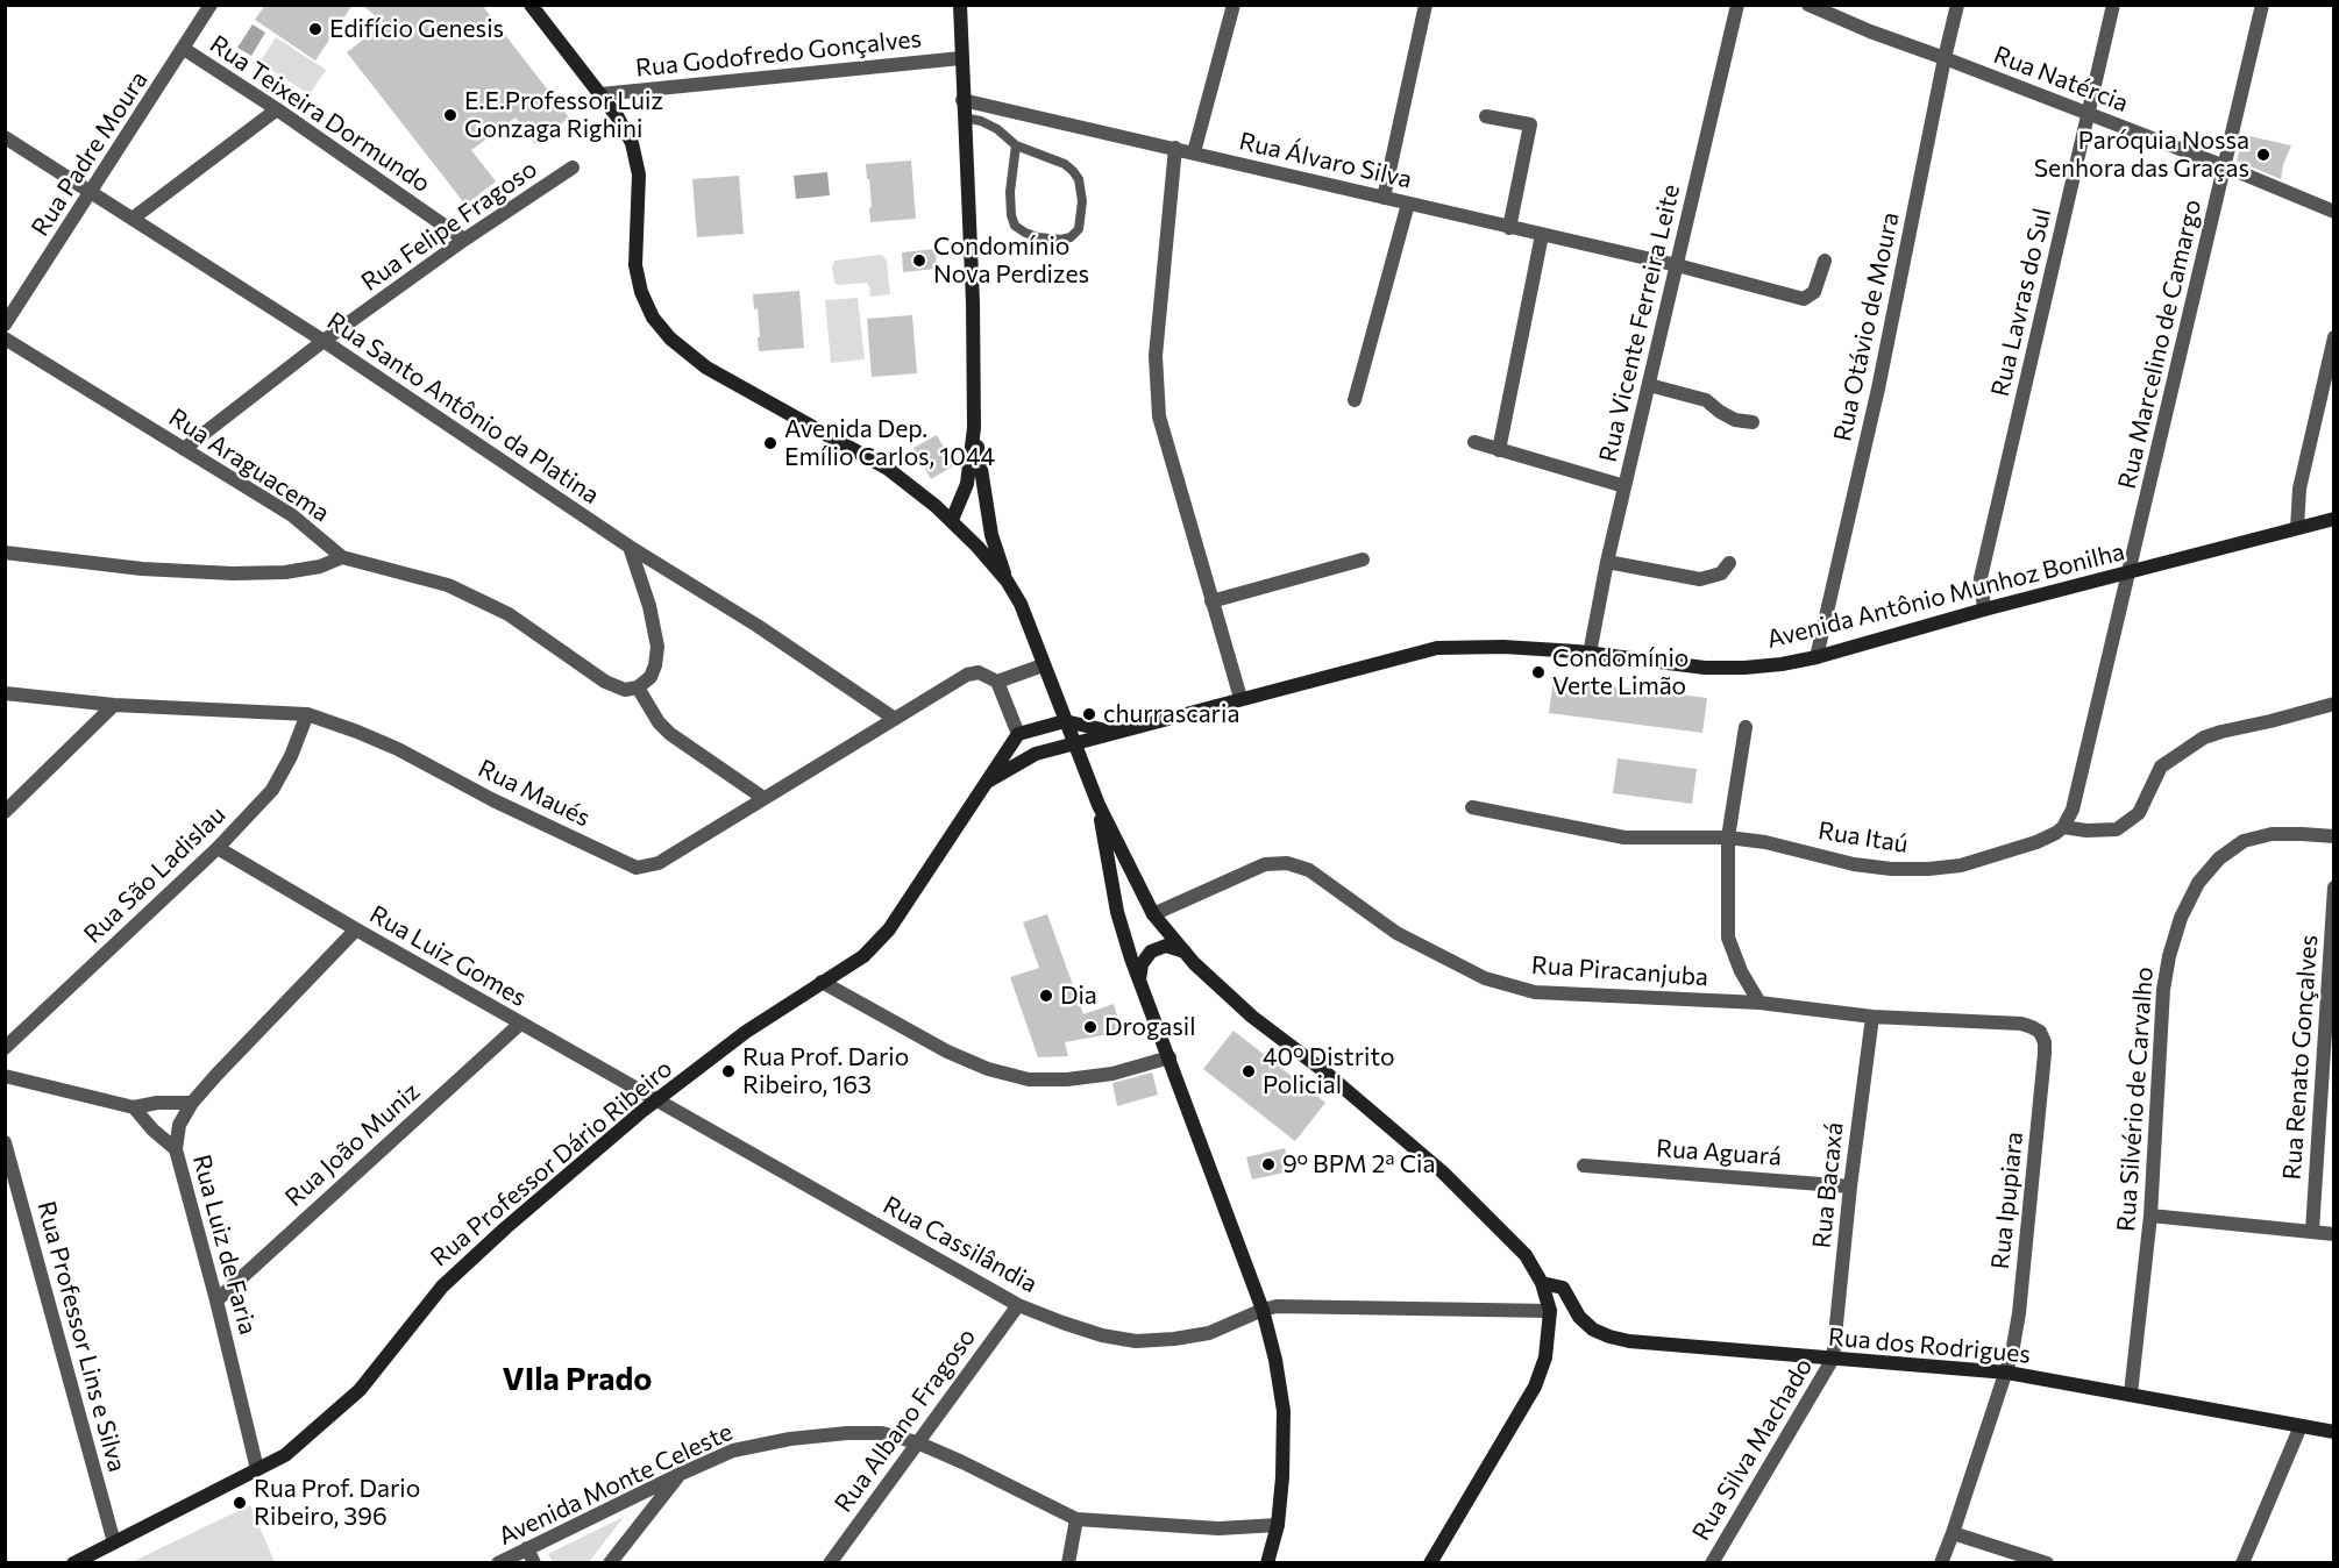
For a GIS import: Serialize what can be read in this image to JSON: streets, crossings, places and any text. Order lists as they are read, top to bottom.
{
  "streets": {
    "street": [
      "Rua Godofredo Gonçalves",
      "Rua Natércia",
      "Rua Teixeira Dormundo",
      "Rua Padre Moura",
      "Rua Álvaro Silva",
      "Rua Felipe Fragoso",
      "Rua Lavras do Sul",
      "Rua Vicente Ferreira Leite",
      "Rua Otávio de Moura",
      "Rua Marcelino de Camargo",
      "Rua Santo Antônio da Platina",
      "Rua Araguacema",
      "Avenida Antônio Munhoz Bonilha",
      "Rua Maués",
      "Rua Itaú",
      "Rua São Ladislau",
      "Rua Luiz Gomes",
      "Rua Piracanjuba",
      "Rua Renato Gonçalves",
      "Rua Silvério de Carvalho",
      "Rua João Muniz",
      "Rua Aguará",
      "Rua Professor Dário Ribeiro",
      "Rua Bacaxá",
      "Rua Ipupiara",
      "Rua Luiz de Faria",
      "Rua Cassilândia",
      "Rua Professor Lins e Silva",
      "Rua dos Rodrigues",
      "Rua Albano Fragoso",
      "Rua Silva Machado",
      "Avenida Monte Celeste"
    ]
  },
  "crossings": [
    ["Rua Natércia", "Rua Lavras do Sul"],
    ["Rua Natércia", "Rua Otávio de Moura"],
    ["Rua Natércia", "Rua Marcelino de Camargo"],
    ["Rua Teixeira Dormundo", "Rua Padre Moura"],
    ["Rua Teixeira Dormundo", "Rua Felipe Fragoso"],
    ["Rua Padre Moura", "Rua Santo Antônio da Platina"],
    ["Rua Álvaro Silva", "Rua Vicente Ferreira Leite"],
    ["Rua Felipe Fragoso", "Rua Santo Antônio da Platina"],
    ["Rua Felipe Fragoso", "Rua Araguacema"],
    ["Rua Lavras do Sul", "Avenida Antônio Munhoz Bonilha"],
    ["Rua Vicente Ferreira Leite", "Avenida Antônio Munhoz Bonilha"],
    ["Rua Otávio de Moura", "Avenida Antônio Munhoz Bonilha"],
    ["Rua Marcelino de Camargo", "Avenida Antônio Munhoz Bonilha"],
    ["Rua Santo Antônio da Platina", "Rua Maués"],
    ["Avenida Antônio Munhoz Bonilha", "Rua Professor Dário Ribeiro"],
    ["Rua Maués", "Rua São Ladislau"],
    ["Rua São Ladislau", "Rua Luiz Gomes"],
    ["Rua Luiz Gomes", "Rua João Muniz"],
    ["Rua Luiz Gomes", "Rua Professor Dário Ribeiro"],
    ["Rua Luiz Gomes", "Rua Luiz de Faria"],
    ["Rua Luiz Gomes", "Rua Cassilândia"],
    ["Rua Piracanjuba", "Rua Bacaxá"],
    ["Rua Piracanjuba", "Rua Ipupiara"],
    ["Rua Silvério de Carvalho", "Rua dos Rodrigues"],
    ["Rua João Muniz", "Rua Luiz de Faria"],
    ["Rua Aguará", "Rua Bacaxá"],
    ["Rua Professor Dário Ribeiro", "Rua Luiz de Faria"],
    ["Rua Professor Dário Ribeiro", "Rua Cassilândia"],
    ["Rua Professor Dário Ribeiro", "Rua Professor Lins e Silva"],
    ["Rua Bacaxá", "Rua dos Rodrigues"],
    ["Rua Bacaxá", "Rua Silva Machado"],
    ["Rua Ipupiara", "Rua dos Rodrigues"],
    ["Rua Cassilândia", "Rua Albano Fragoso"],
    ["Rua dos Rodrigues", "Rua Silva Machado"],
    ["Rua Albano Fragoso", "Avenida Monte Celeste"]
  ],
  "districts": ["VIla Prado"],
  "places": [
    "Edifício Genesis",
    "E.E.Professor Luiz Gonzaga Righini",
    "Paróquia Nossa Senhora das Graças",
    "Condomínio Nova Perdizes",
    "Avenida Dep. Emílio Carlos, 1044",
    "Condomínio Verte Limão",
    "churrascaria",
    "Dia",
    "Drogasil",
    "Rua Prof. Dario Ribeiro, 163",
    "40º Distrito Policial",
    "9º BPM 2ª Cia",
    "Rua Prof. Dario Ribeiro, 396"
  ]
}
